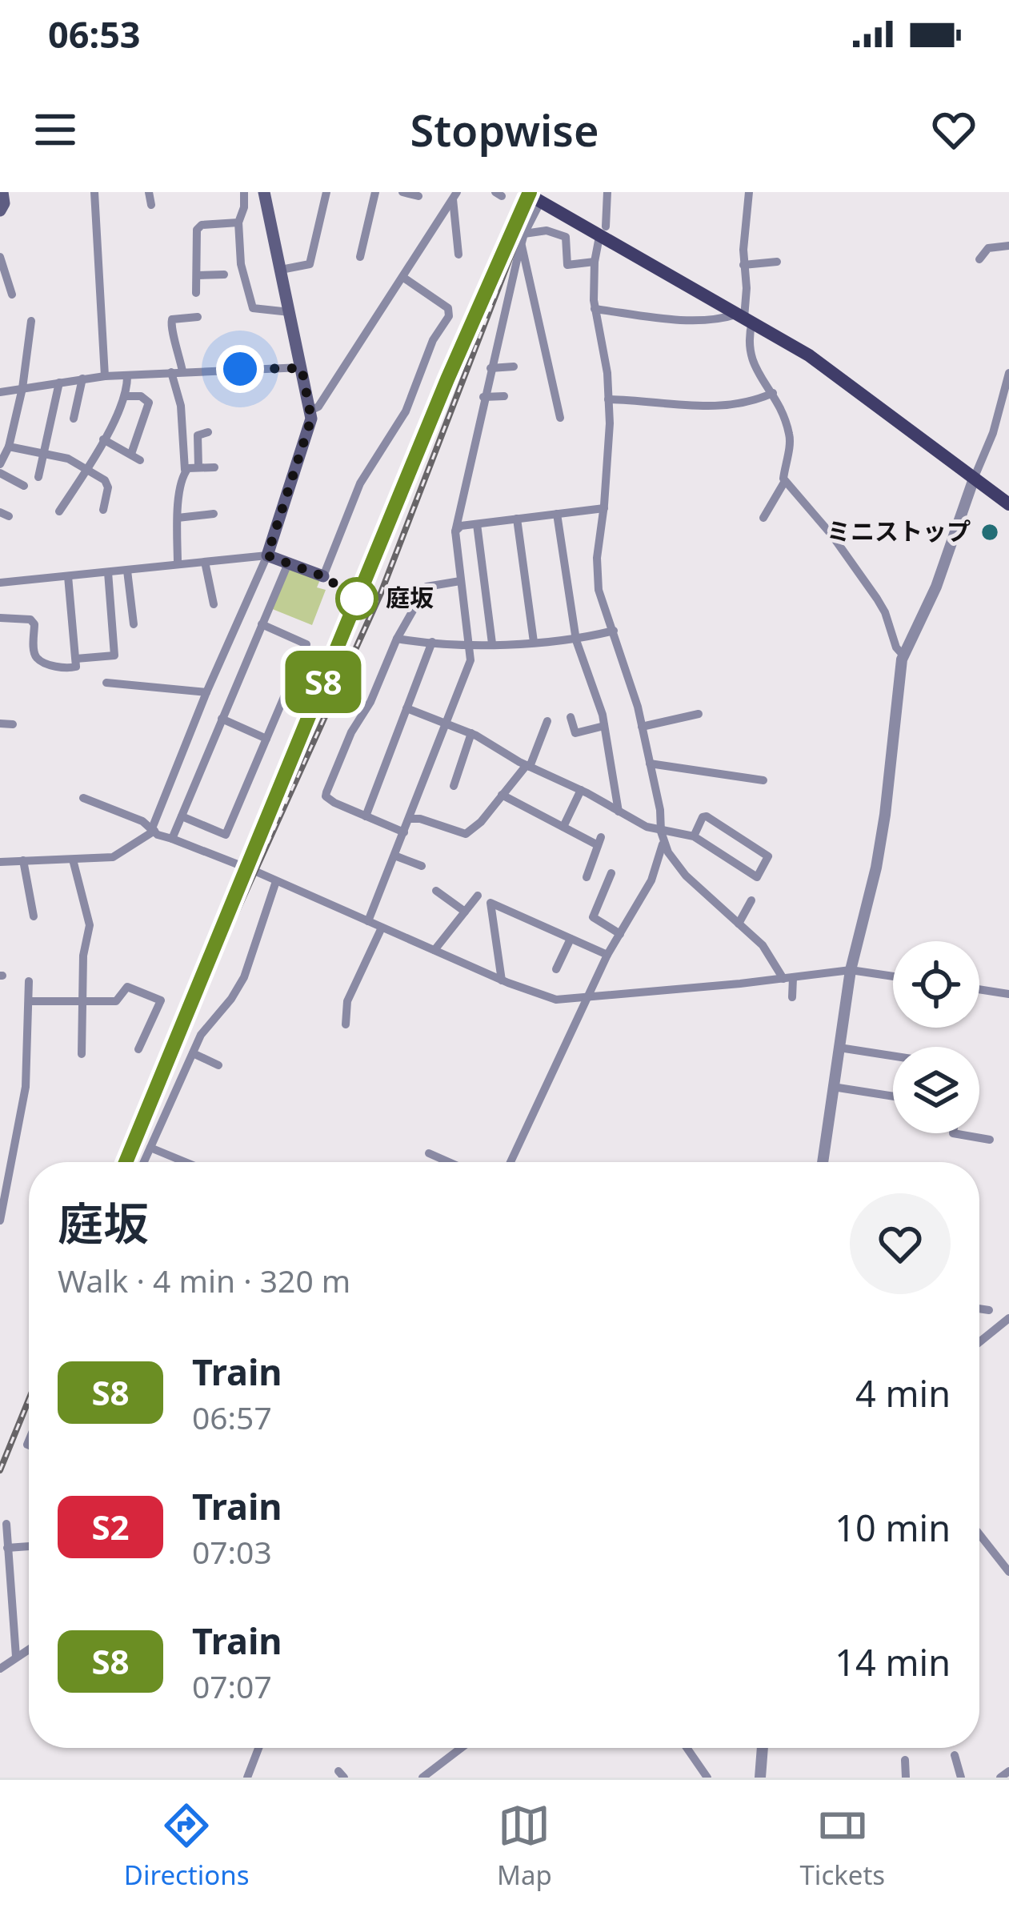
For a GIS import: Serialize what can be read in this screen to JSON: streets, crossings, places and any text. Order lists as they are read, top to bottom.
{
  "places": ["ミニストップ", "庭坂"],
  "page": {
    "status": "06:53",
    "header": "Stopwise",
    "on_map": "S8",
    "heading": ["庭坂", "Walk · 4 min · 320 m"],
    "list": [
      {
        "mark": "S8",
        "name": "Train",
        "note": "06:57",
        "value": "4 min"
      },
      {
        "mark": "S2",
        "name": "Train",
        "note": "07:03",
        "value": "10 min"
      },
      {
        "mark": "S8",
        "name": "Train",
        "note": "07:07",
        "value": "14 min"
      }
    ],
    "tabs": ["Directions", "Map", "Tickets"]
  }
}
